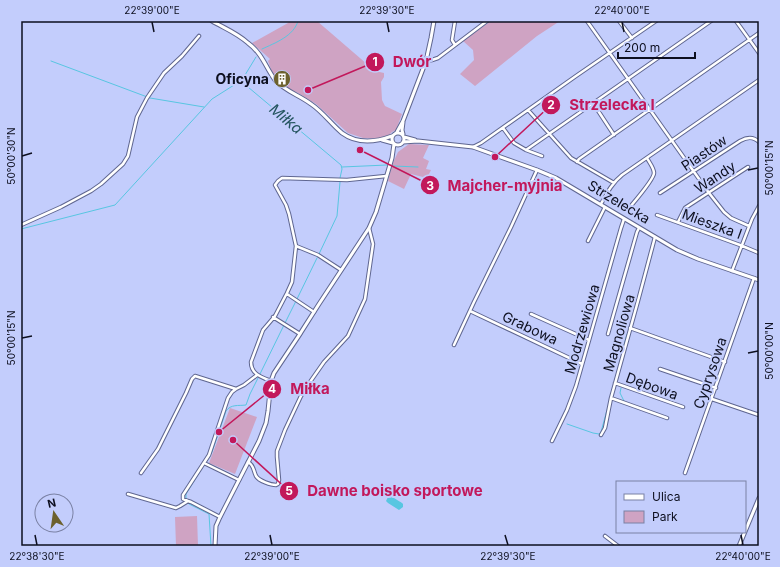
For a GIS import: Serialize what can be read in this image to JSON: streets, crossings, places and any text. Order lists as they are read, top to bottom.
{
  "streets": {
    "street": [
      "Piastów",
      "Wandy",
      "Strzelecka",
      "Mieszka I",
      "Grabowa",
      "Modrzewiowa",
      "Magnoliowa",
      "Cyprysowa",
      "Dębowa"
    ]
  },
  "crossings": [
    ["Wandy", "Mieszka I"],
    ["Strzelecka", "Modrzewiowa"],
    ["Strzelecka", "Magnoliowa"],
    ["Strzelecka", "Cyprysowa"],
    ["Grabowa", "Modrzewiowa"],
    ["Magnoliowa", "Dębowa"]
  ],
  "water": ["Miłka"],
  "places": {
    "building": ["Oficyna"],
    "other": [
      "Dwór",
      "Majcher-myjnia",
      "Strzelecka I",
      "Miłka",
      "Dawne boisko sportowe"
    ]
  },
  "legend": ["Ulica", "Park"],
  "scale_bar": "200 m",
  "north": "top",
  "coordinates": [
    "22°39'00\"E",
    "22°39'30\"E",
    "22°40'00\"E",
    "50°00'30\"N",
    "50°00'15\"N",
    "50°00'00\"N",
    "22°38'30\"E"
  ]
}
